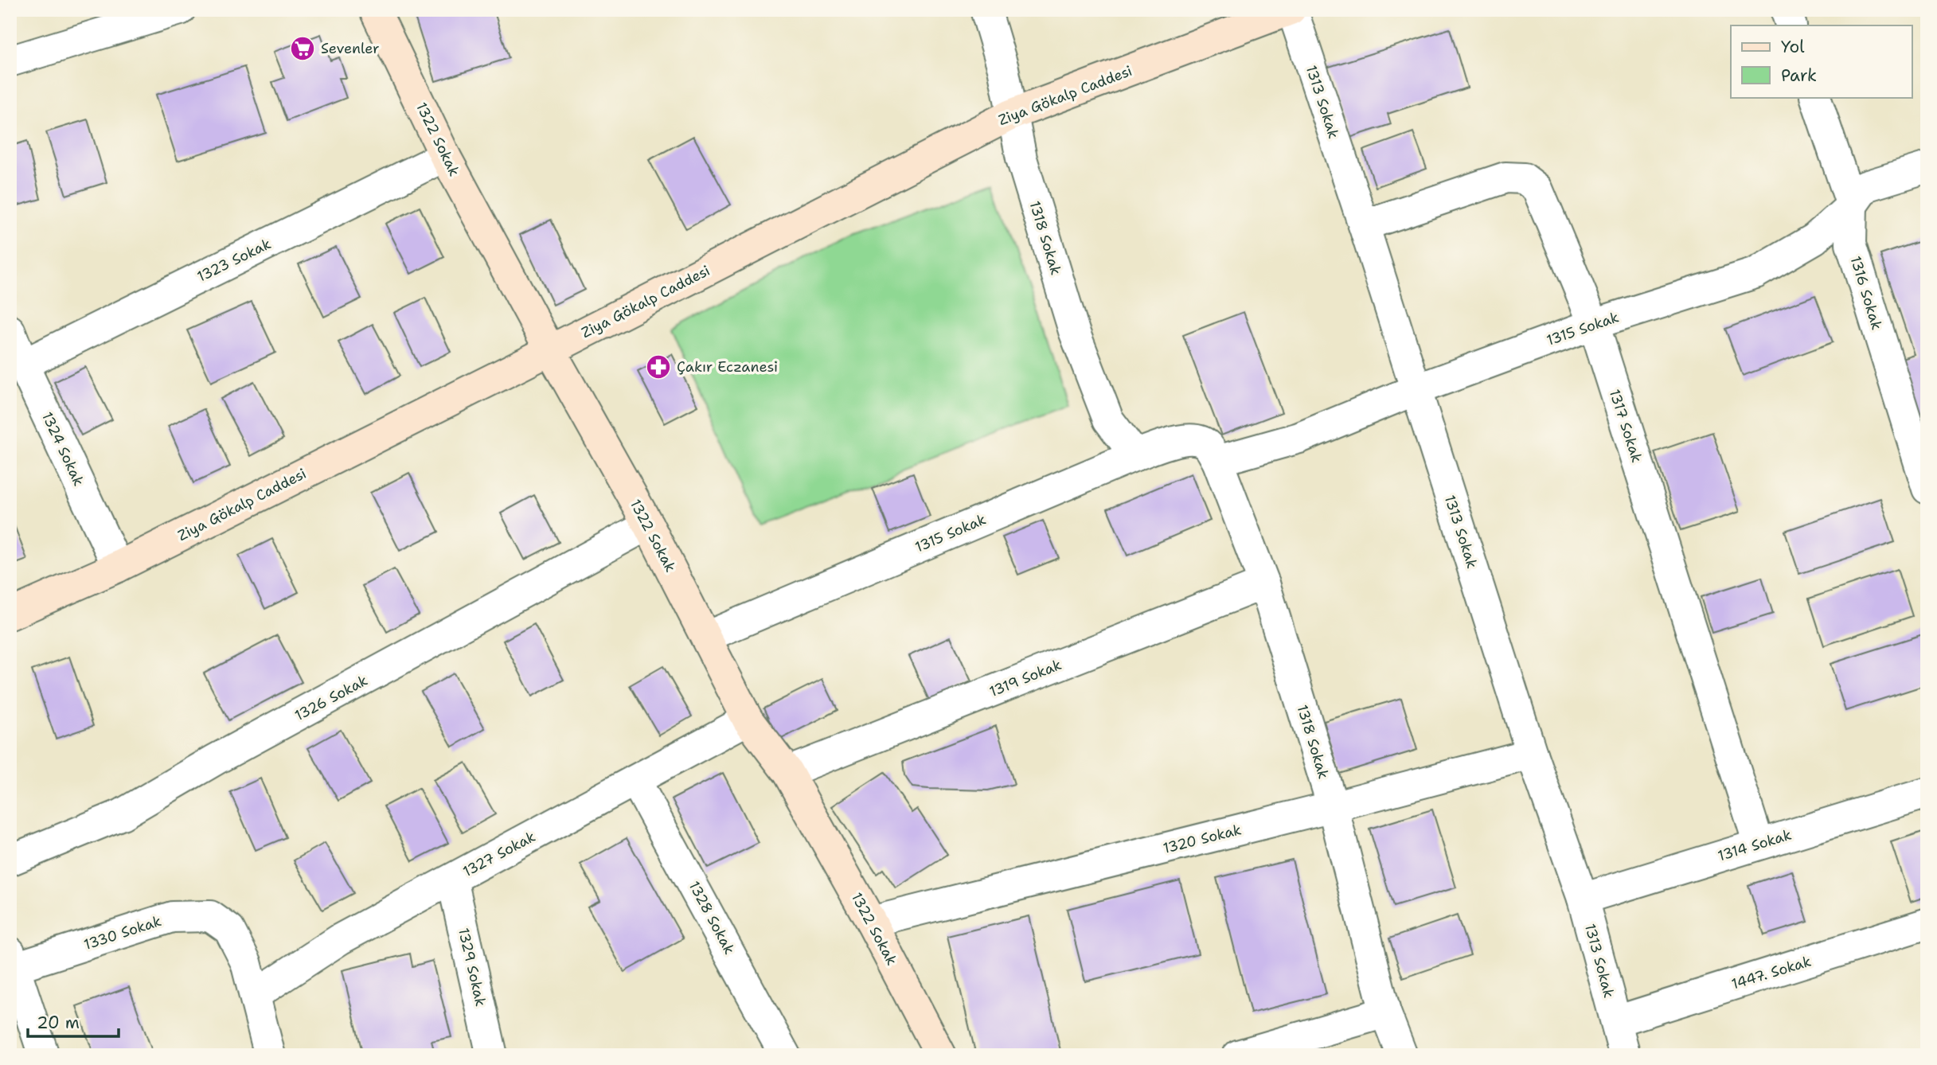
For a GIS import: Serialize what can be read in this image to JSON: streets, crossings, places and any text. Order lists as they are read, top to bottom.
{
  "streets": {
    "street": [
      "Ziya Gökalp Caddesi",
      "1313 Sokak",
      "1322 Sokak",
      "1318 Sokak",
      "1323 Sokak",
      "1316 Sokak",
      "1315 Sokak",
      "1317 Sokak",
      "1324 Sokak",
      "1319 Sokak",
      "1326 Sokak",
      "1320 Sokak",
      "1314 Sokak",
      "1327 Sokak",
      "1328 Sokak",
      "1330 Sokak",
      "1329 Sokak",
      "1447. Sokak"
    ]
  },
  "crossings": [
    ["Ziya Gökalp Caddesi", "1313 Sokak"],
    ["Ziya Gökalp Caddesi", "1322 Sokak"],
    ["Ziya Gökalp Caddesi", "1318 Sokak"],
    ["Ziya Gökalp Caddesi", "1324 Sokak"],
    ["1313 Sokak", "1315 Sokak"],
    ["1313 Sokak", "1317 Sokak"],
    ["1313 Sokak", "1320 Sokak"],
    ["1313 Sokak", "1314 Sokak"],
    ["1313 Sokak", "1447. Sokak"],
    ["1322 Sokak", "1323 Sokak"],
    ["1322 Sokak", "1315 Sokak"],
    ["1322 Sokak", "1319 Sokak"],
    ["1322 Sokak", "1326 Sokak"],
    ["1322 Sokak", "1320 Sokak"],
    ["1322 Sokak", "1327 Sokak"],
    ["1318 Sokak", "1315 Sokak"],
    ["1318 Sokak", "1319 Sokak"],
    ["1318 Sokak", "1320 Sokak"],
    ["1323 Sokak", "1324 Sokak"],
    ["1316 Sokak", "1315 Sokak"],
    ["1315 Sokak", "1317 Sokak"],
    ["1317 Sokak", "1314 Sokak"],
    ["1327 Sokak", "1328 Sokak"],
    ["1327 Sokak", "1330 Sokak"],
    ["1327 Sokak", "1329 Sokak"]
  ],
  "places": {
    "supermarket": ["Sevenler"],
    "pharmacy": ["Çakır Eczanesi"]
  },
  "legend": ["Yol", "Park"],
  "scale_bar": "20 m"
}
